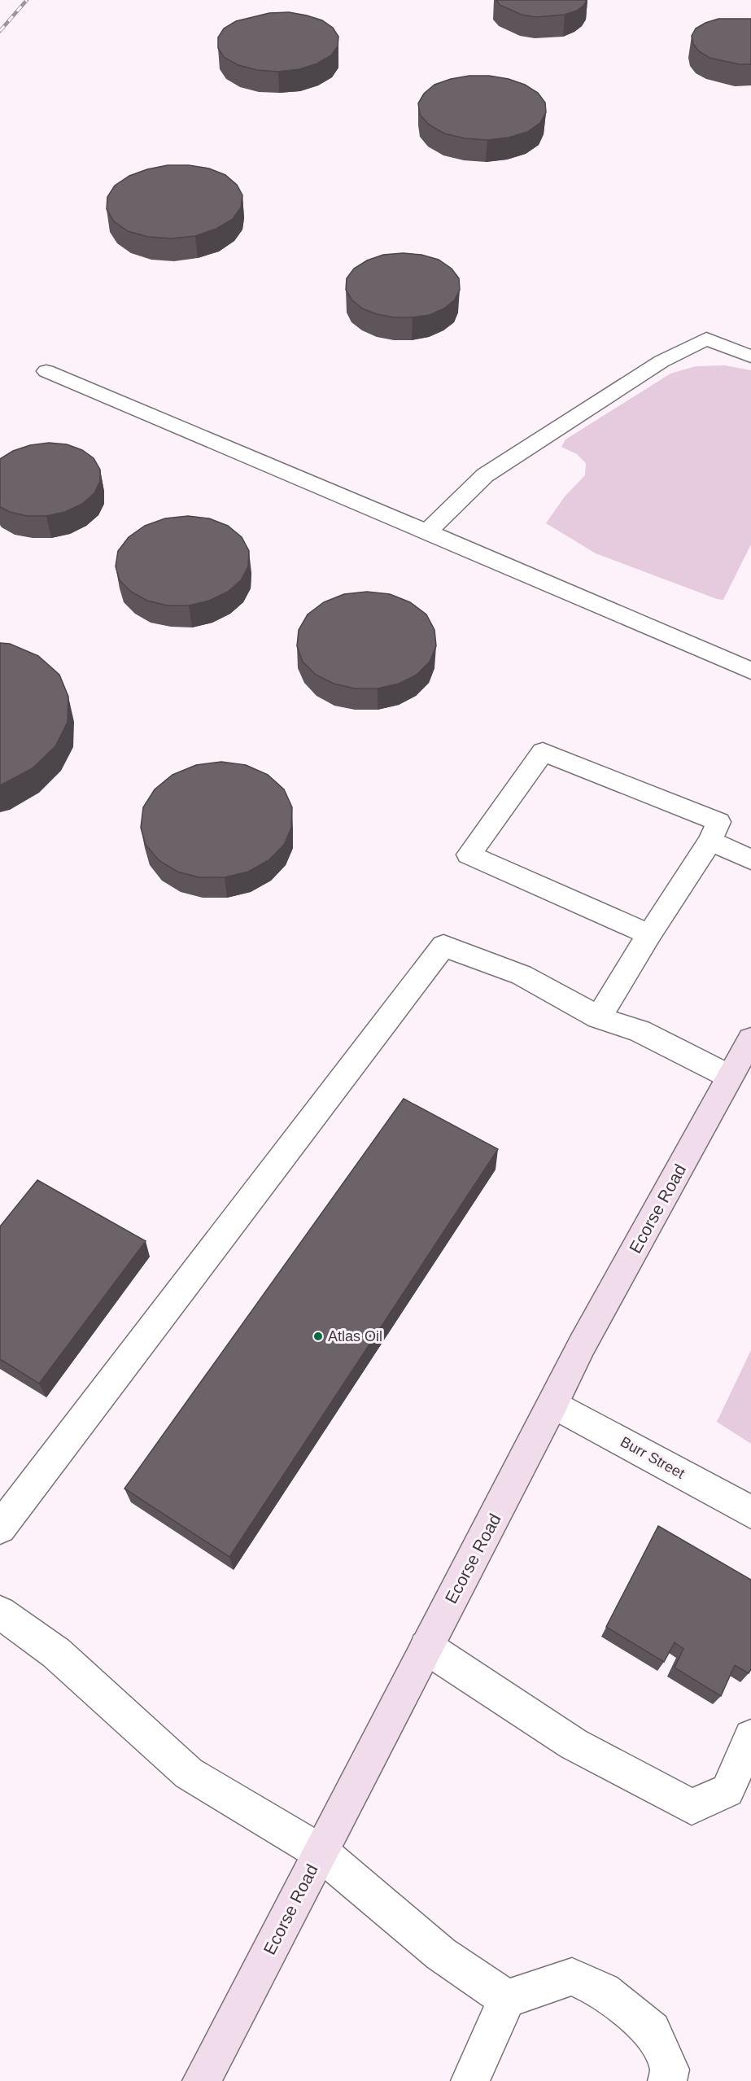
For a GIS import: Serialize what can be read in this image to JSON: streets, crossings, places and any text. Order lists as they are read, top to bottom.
{
  "streets": {
    "main road": ["Ecorse Road"],
    "street": ["Burr Street"]
  },
  "crossings": [
    ["Ecorse Road", "Burr Street"]
  ],
  "places": ["Atlas Oil"]
}
